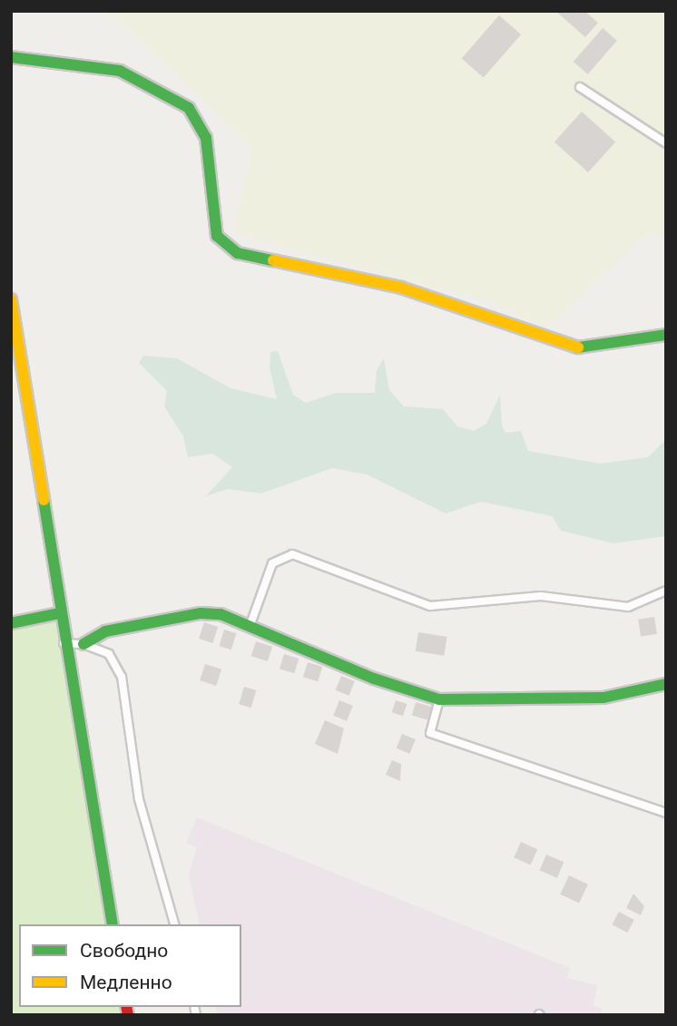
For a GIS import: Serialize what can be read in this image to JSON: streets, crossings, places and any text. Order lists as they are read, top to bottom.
{
  "legend": ["Свободно", "Медленно"]
}
